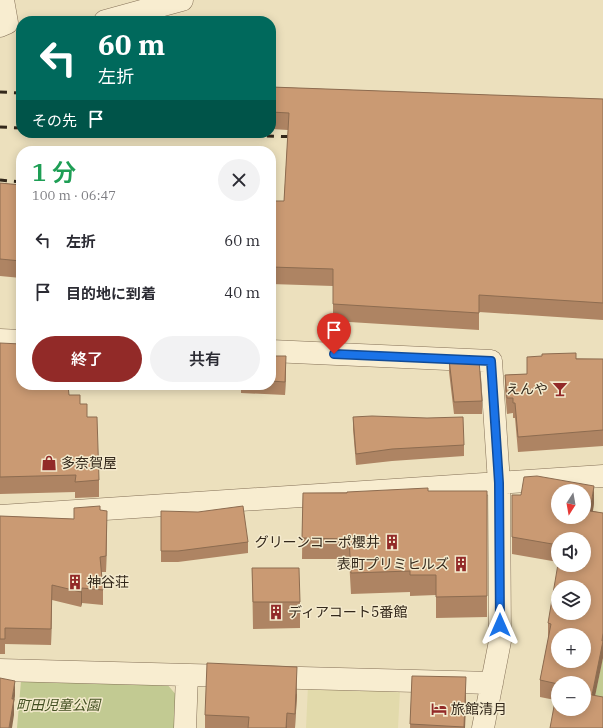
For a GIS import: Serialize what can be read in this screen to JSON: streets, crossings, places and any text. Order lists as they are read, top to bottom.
{
  "parks": ["町田児童公園"],
  "places": {
    "bar": ["えんや"],
    "shop": ["多奈賀屋"],
    "building": [
      "グリーンコーポ櫻井",
      "表町プリミヒルズ",
      "神谷荘",
      "ディアコート5番館"
    ],
    "hotel": ["旅館清月"]
  },
  "north": "bottom",
  "page": {
    "turn": ["60 m", "左折"],
    "then": "その先",
    "heading": ["1 分", "100 m · 06:47"],
    "list": [
      {
        "name": "左折",
        "value": "60 m"
      },
      {
        "name": "目的地に到着",
        "value": "40 m"
      }
    ],
    "buttons": ["終了", "共有"],
    "map_buttons": ["+", "−"]
  }
}
